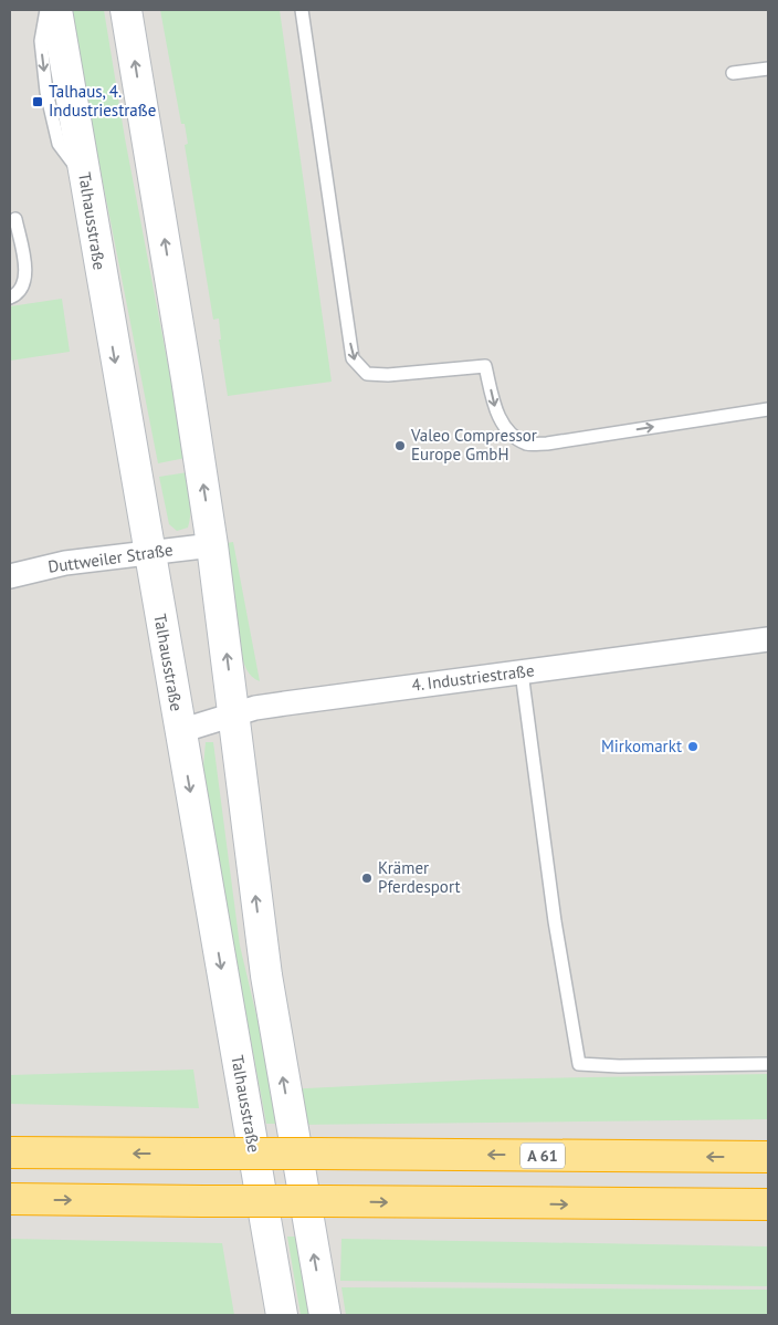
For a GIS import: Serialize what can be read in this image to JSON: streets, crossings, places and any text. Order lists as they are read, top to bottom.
{
  "streets": {
    "highway": ["A 61"],
    "main road": ["Talhausstraße"],
    "street": ["Duttweiler Straße", "4. Industriestraße"]
  },
  "crossings": [
    ["Talhausstraße", "Duttweiler Straße"],
    ["Talhausstraße", "4. Industriestraße"]
  ],
  "places": {
    "transit": ["Talhaus, 4. Industriestraße"],
    "other": ["Valeo Compressor Europe GmbH", "Mirkomarkt", "Krämer Pferdesport"]
  }
}
